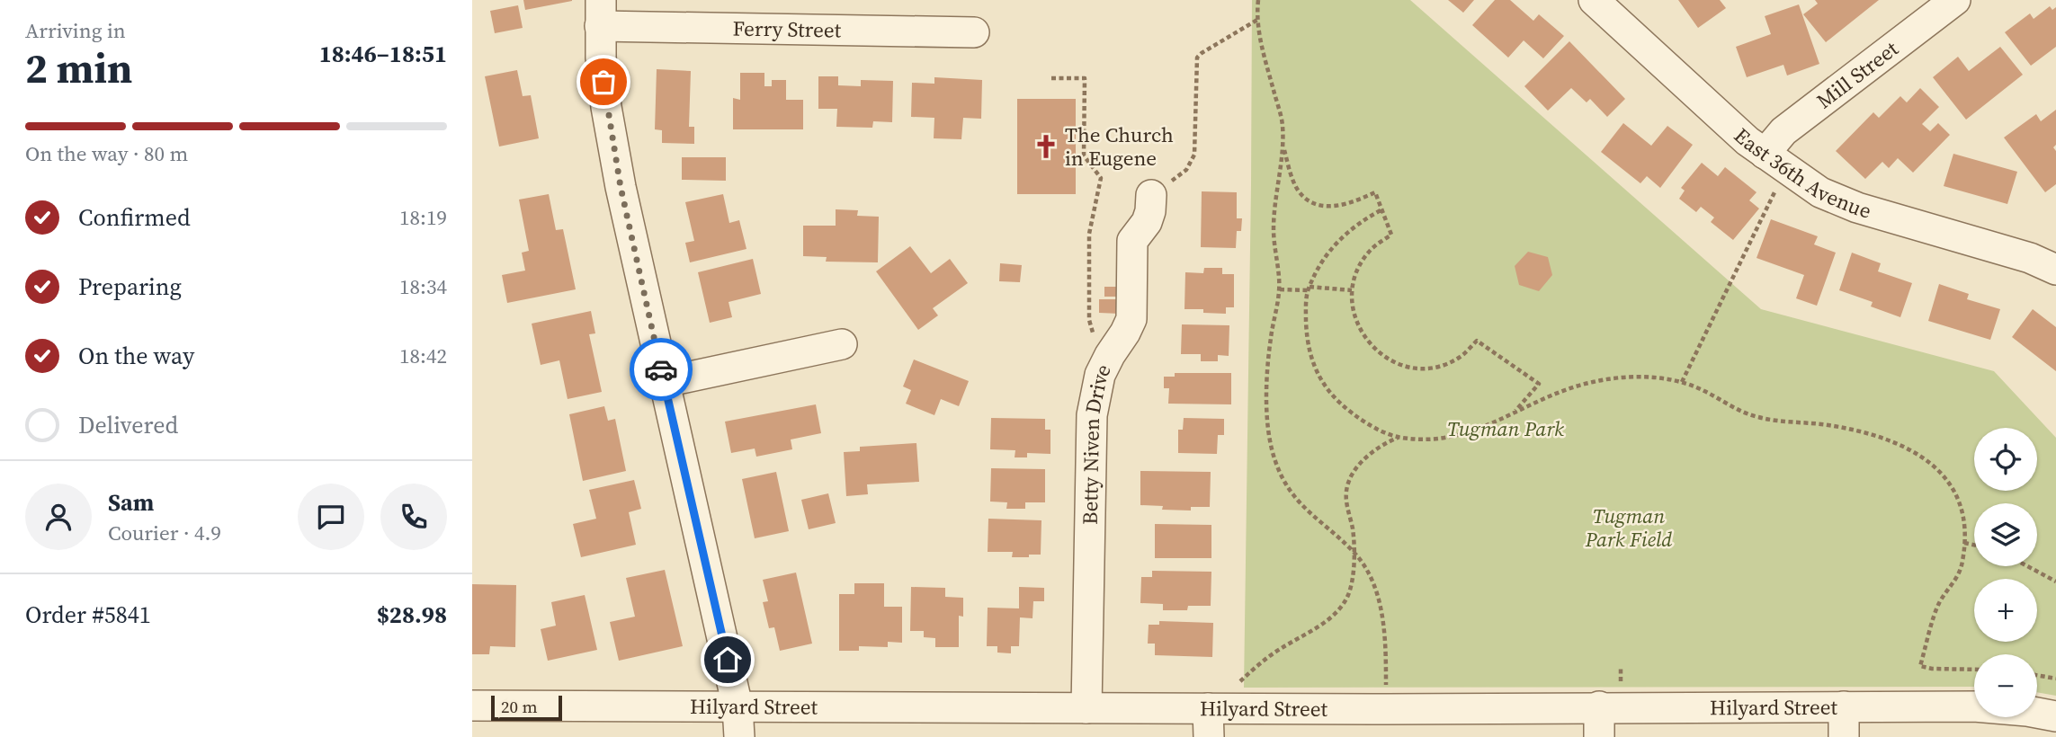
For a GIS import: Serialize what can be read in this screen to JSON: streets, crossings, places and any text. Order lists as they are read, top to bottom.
{
  "streets": {
    "street": [
      "Ferry Street",
      "Mill Street",
      "East 36th Avenue",
      "Betty Niven Drive",
      "Hilyard Street"
    ]
  },
  "crossings": [
    ["Mill Street", "East 36th Avenue"],
    ["Betty Niven Drive", "Hilyard Street"]
  ],
  "parks": ["Tugman Park", "Tugman Park Field"],
  "places": {
    "church": ["The Church in Eugene"]
  },
  "scale_bar": "20 m",
  "page": {
    "heading": ["2 min", "Arriving in", "18:46–18:51"],
    "panel": [
      "Sam",
      "Courier · 4.9",
      "Order #5841",
      "$28.98"
    ],
    "bar": "On the way · 80 m",
    "list": [
      ["Confirmed", "18:19"],
      ["Preparing", "18:34"],
      ["On the way", "18:42"],
      "Delivered"
    ],
    "map_buttons": ["+", "−"],
    "scale": "20 m"
  }
}
